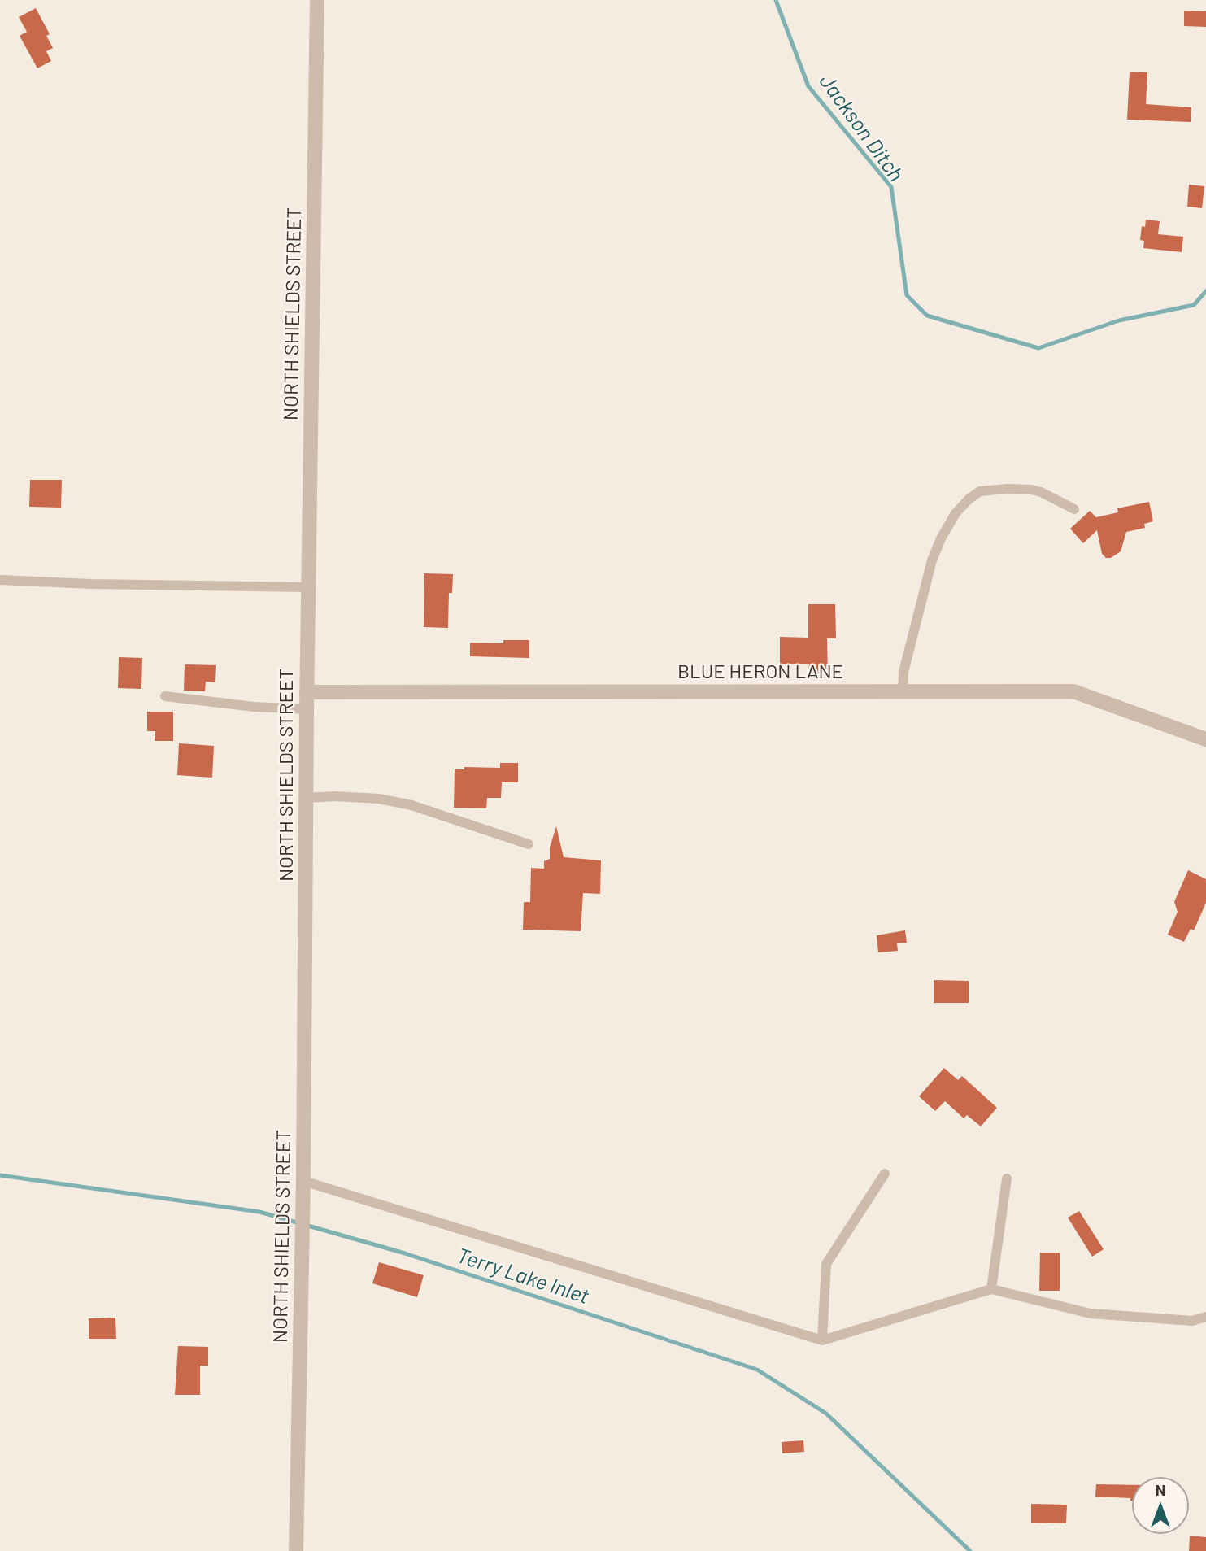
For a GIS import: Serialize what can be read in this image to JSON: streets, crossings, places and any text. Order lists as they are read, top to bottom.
{
  "streets": {
    "street": ["NORTH SHIELDS STREET", "BLUE HERON LANE"]
  },
  "crossings": [
    ["NORTH SHIELDS STREET", "BLUE HERON LANE"]
  ],
  "water": ["Jackson Ditch", "Terry Lake Inlet"],
  "north": "top"
}
